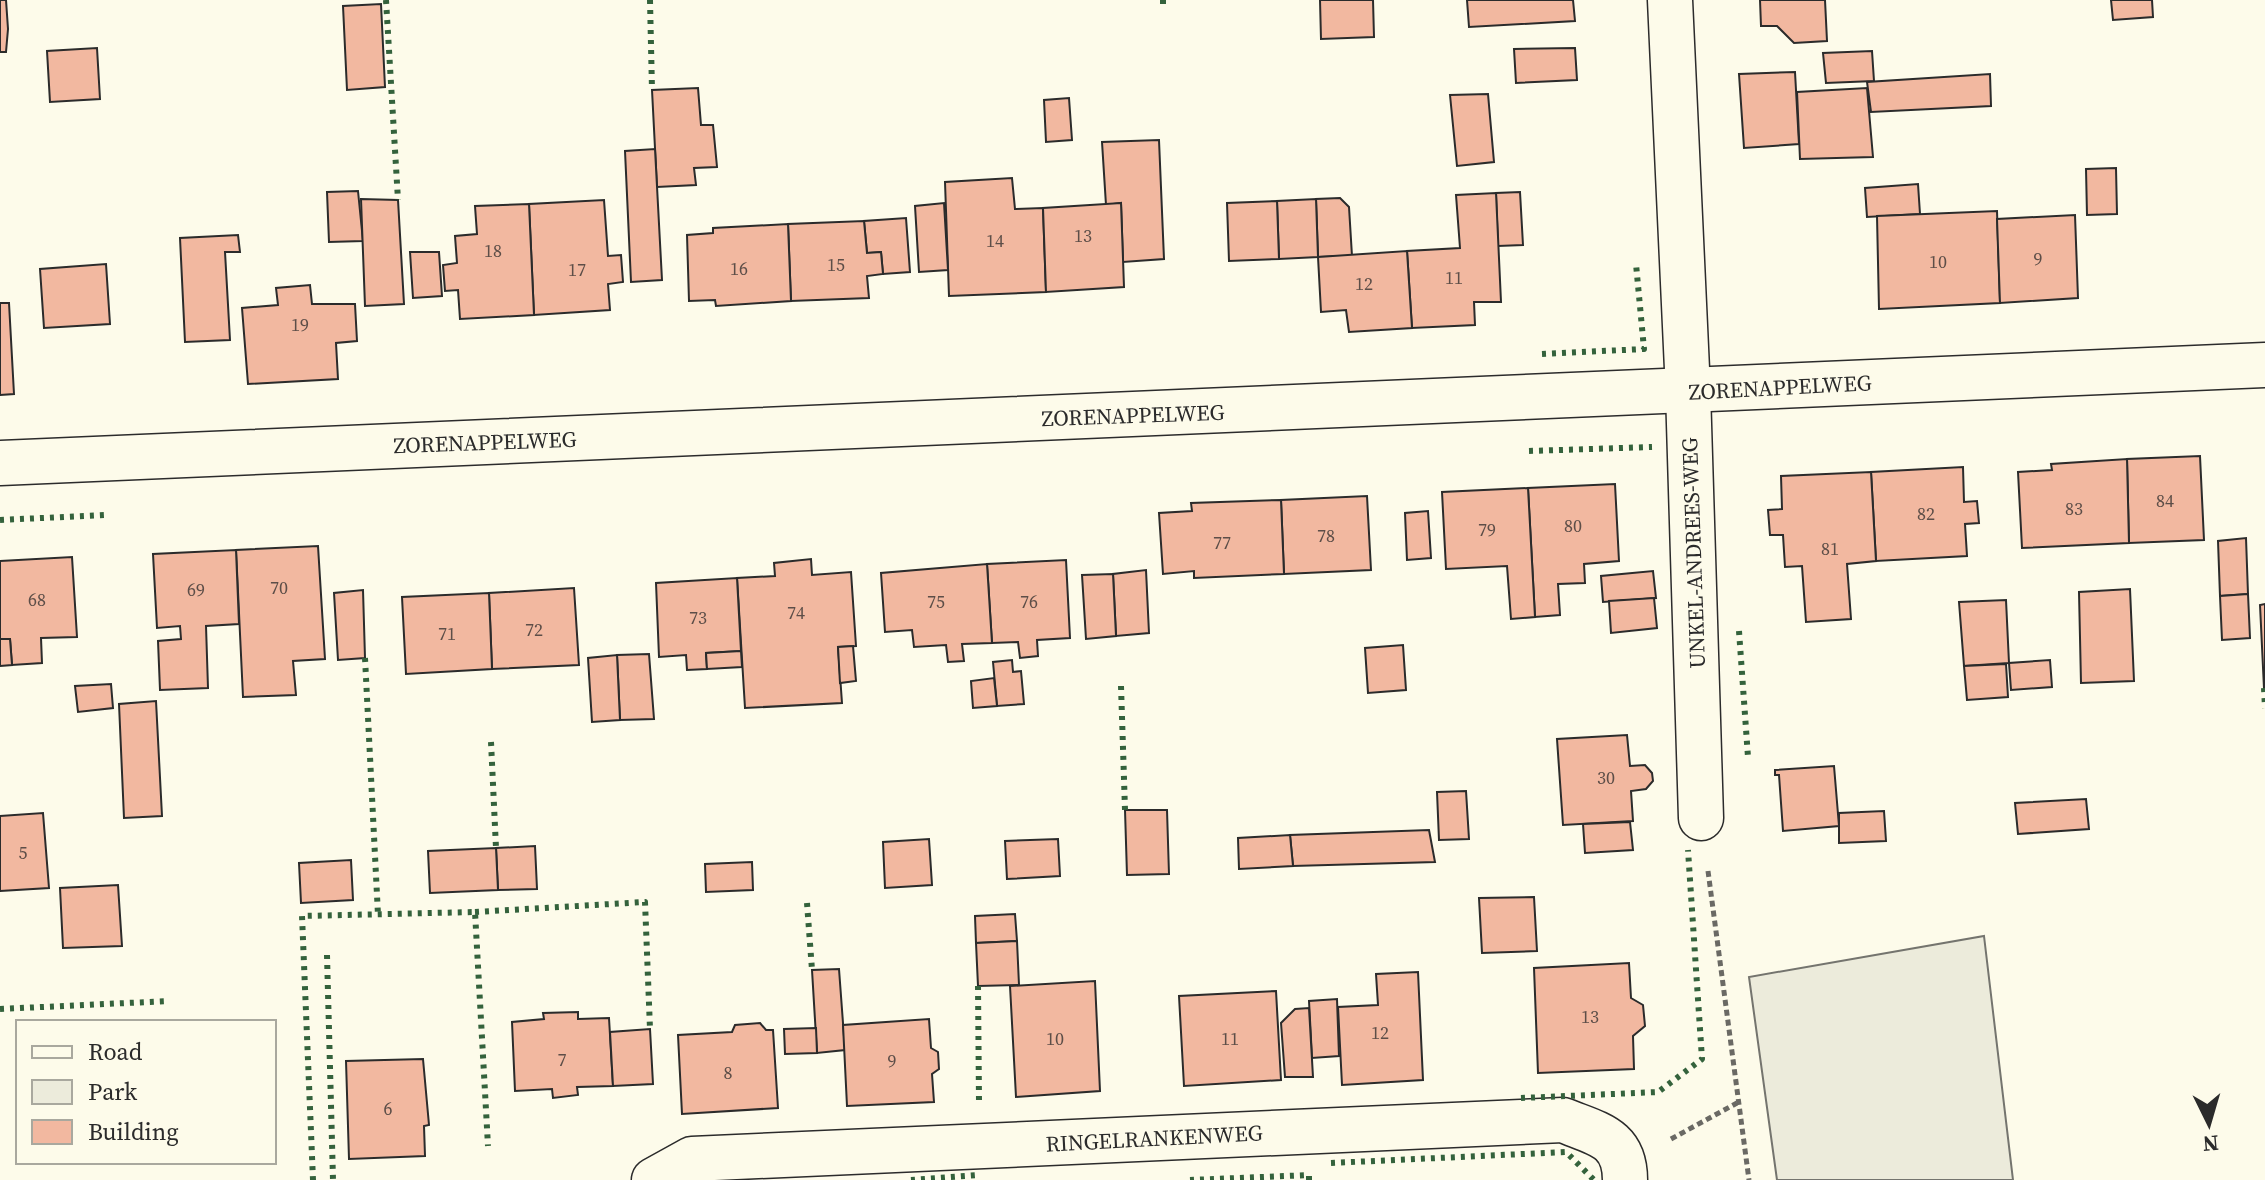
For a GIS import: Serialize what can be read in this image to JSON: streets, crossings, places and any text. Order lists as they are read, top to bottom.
{
  "streets": {
    "street": ["ZORENAPPELWEG", "UNKEL-ANDREES-WEG", "RINGELRANKENWEG"]
  },
  "crossings": [
    ["ZORENAPPELWEG", "UNKEL-ANDREES-WEG"]
  ],
  "house_numbers": [
    "13",
    "14",
    "18",
    "9",
    "10",
    "15",
    "16",
    "17",
    "11",
    "12",
    "19",
    "84",
    "83",
    "82",
    "80",
    "79",
    "78",
    "77",
    "81",
    "70",
    "69",
    "68",
    "75",
    "76",
    "74",
    "73",
    "72",
    "71",
    "30",
    "5",
    "13",
    "12",
    "10",
    "11",
    "7",
    "9",
    "8",
    "6"
  ],
  "legend": ["Road", "Park", "Building"],
  "north": "bottom"
}
